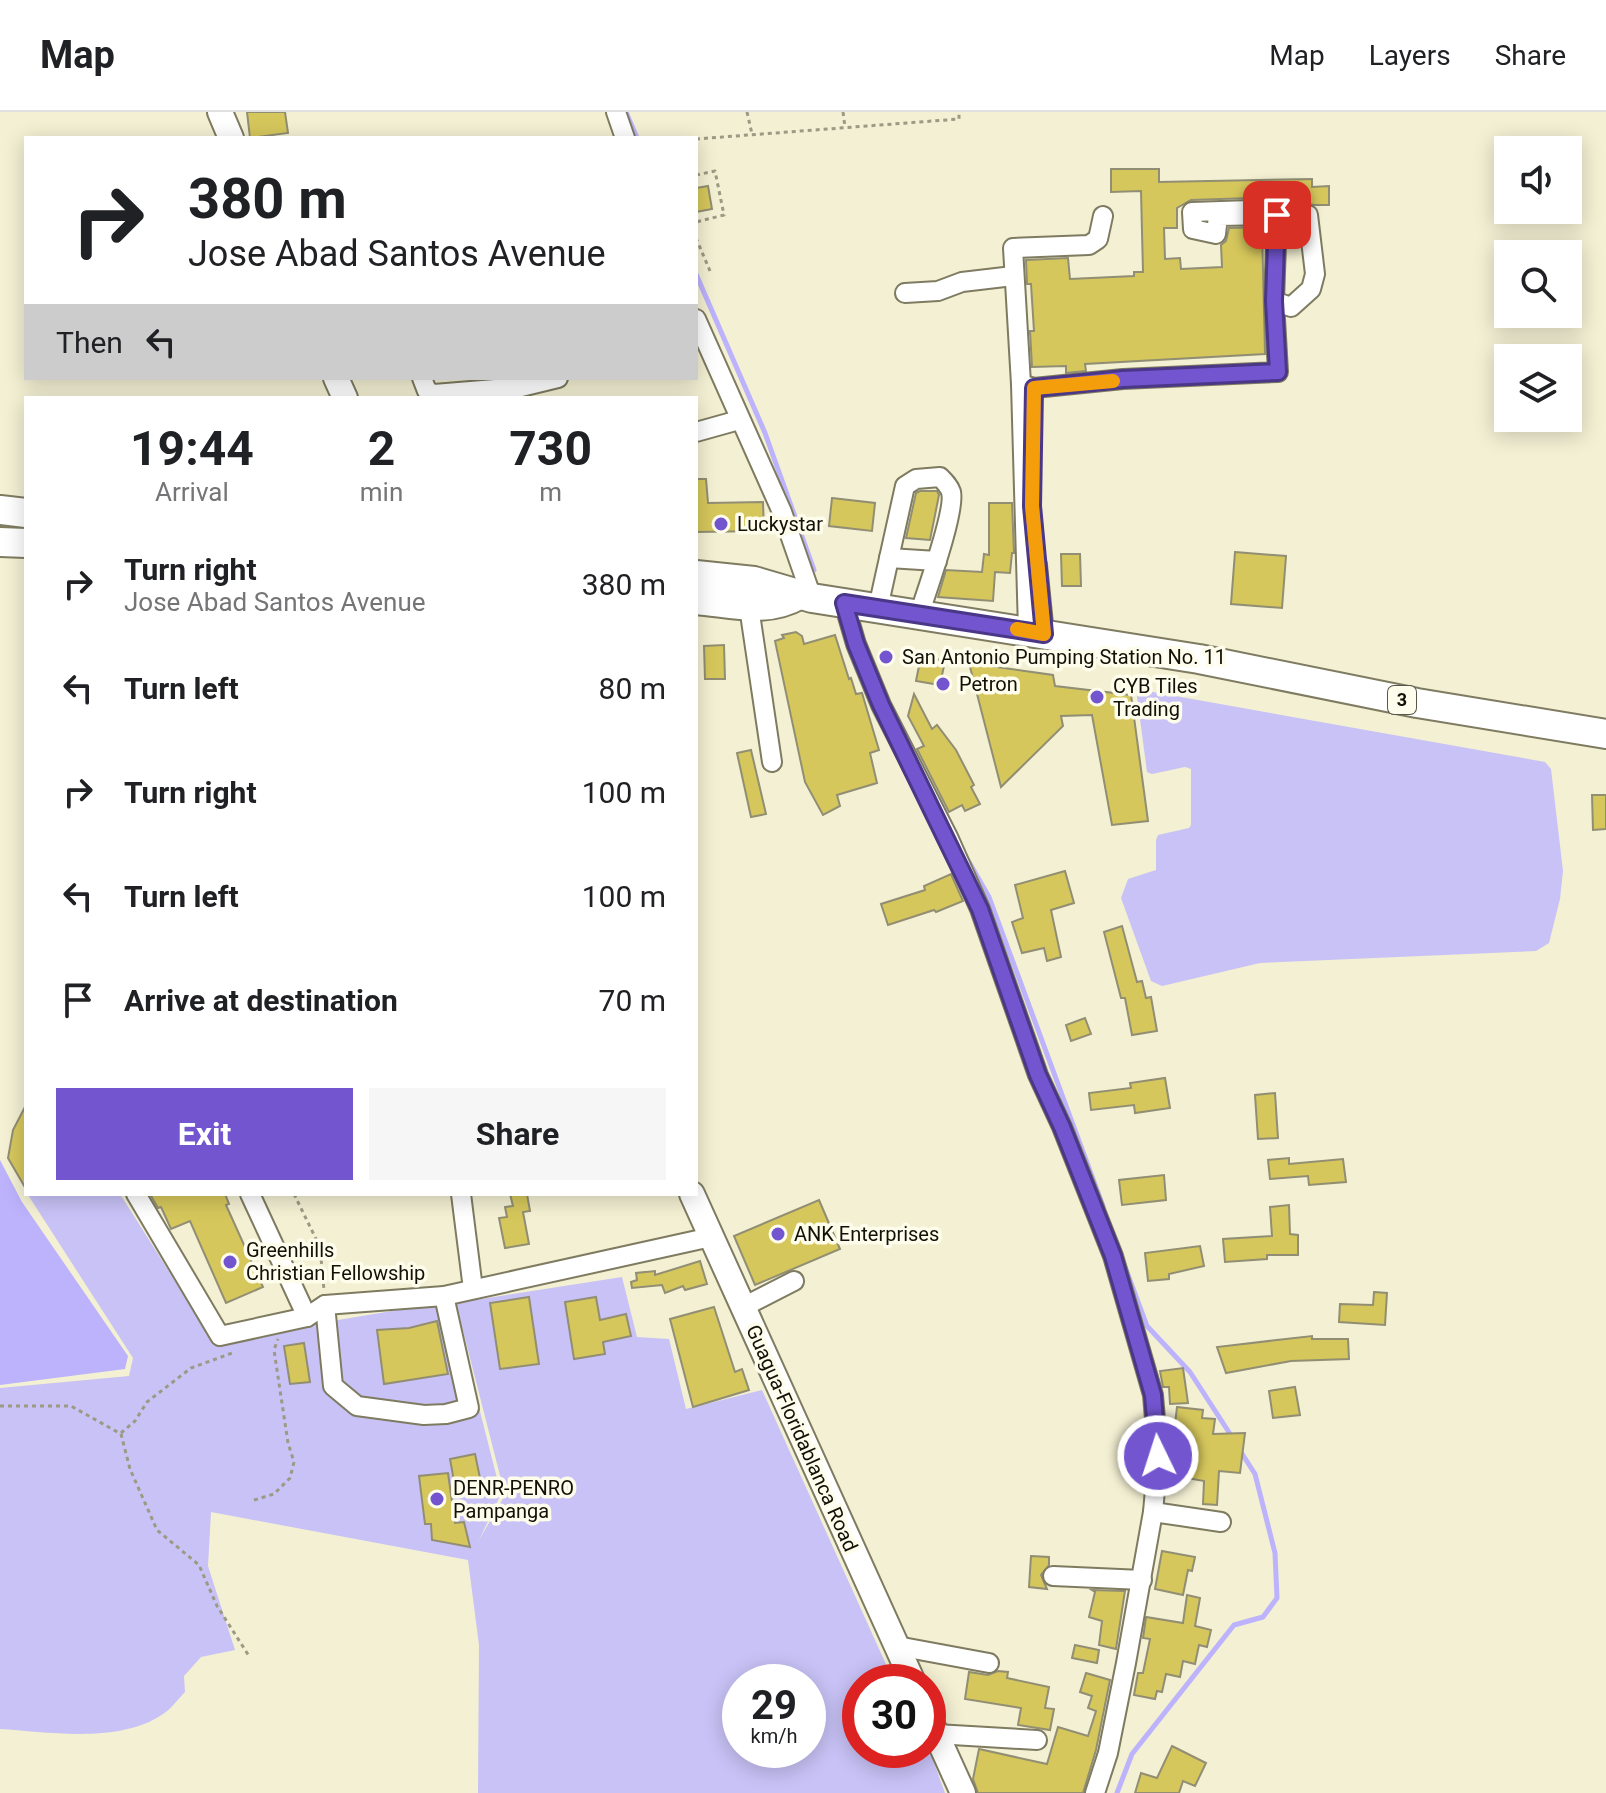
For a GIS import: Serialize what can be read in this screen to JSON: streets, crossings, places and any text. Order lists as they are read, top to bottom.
{
  "streets": {
    "highway": ["3"],
    "main road": ["Guagua-Floridablanca Road"]
  },
  "places": [
    "Luckystar",
    "San Antonio Pumping Station No. 11",
    "Petron",
    "CYB Tiles Trading",
    "ANK Enterprises",
    "Greenhills Christian Fellowship",
    "DENR-PENRO Pampanga"
  ],
  "page": {
    "header": "Map",
    "nav": ["Map", "Layers", "Share"],
    "turn": ["380 m", "Jose Abad Santos Avenue"],
    "then": "Then",
    "eta": [
      "19:44",
      "Arrival",
      "2",
      "min",
      "730",
      "m"
    ],
    "list": [
      {
        "name": "Turn right",
        "note": "Jose Abad Santos Avenue",
        "value": "380 m"
      },
      {
        "name": "Turn left",
        "value": "80 m"
      },
      {
        "name": "Turn right",
        "value": "100 m"
      },
      {
        "name": "Turn left",
        "value": "100 m"
      },
      {
        "name": "Arrive at destination",
        "value": "70 m"
      }
    ],
    "buttons": ["Exit", "Share"],
    "speed": "29 km/h",
    "limit": "30"
  }
}
